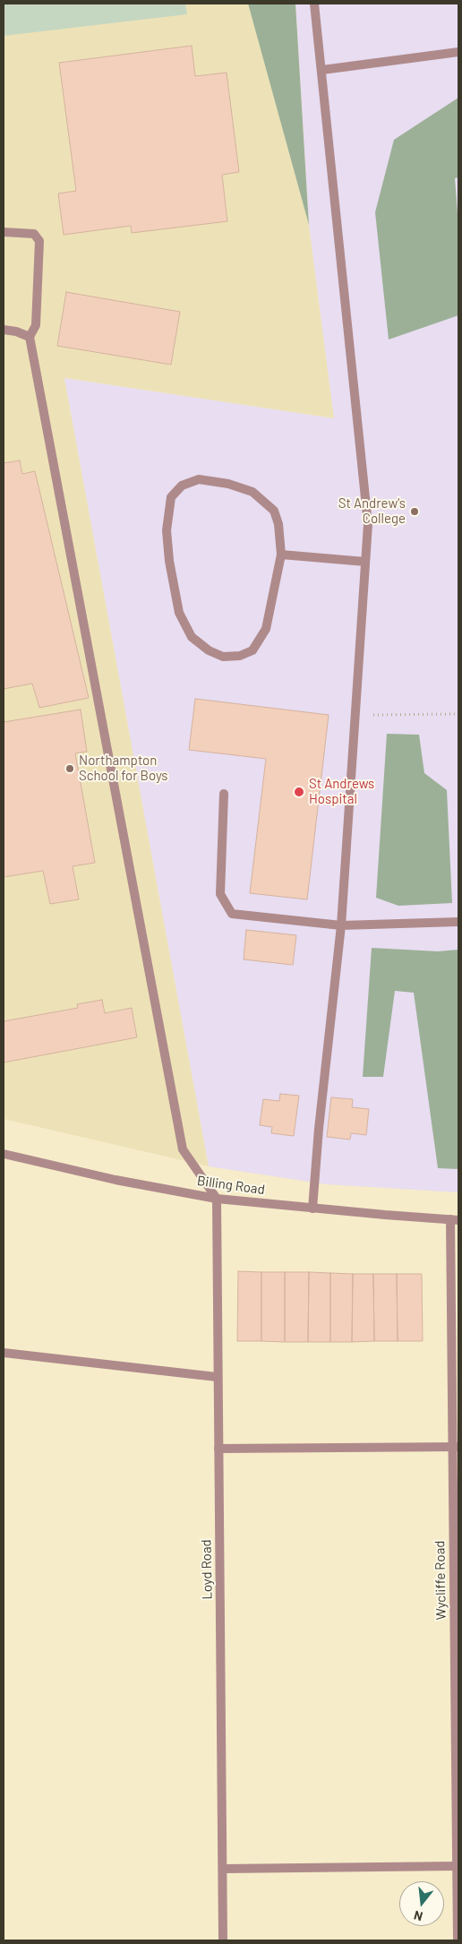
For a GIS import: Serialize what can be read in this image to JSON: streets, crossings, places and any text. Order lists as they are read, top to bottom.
{
  "streets": {
    "street": ["Billing Road", "Loyd Road", "Wycliffe Road"]
  },
  "crossings": [
    ["Billing Road", "Loyd Road"],
    ["Billing Road", "Wycliffe Road"]
  ],
  "places": ["St Andrew's College", "Northampton School for Boys", "St Andrews Hospital"],
  "north": "bottom"
}
